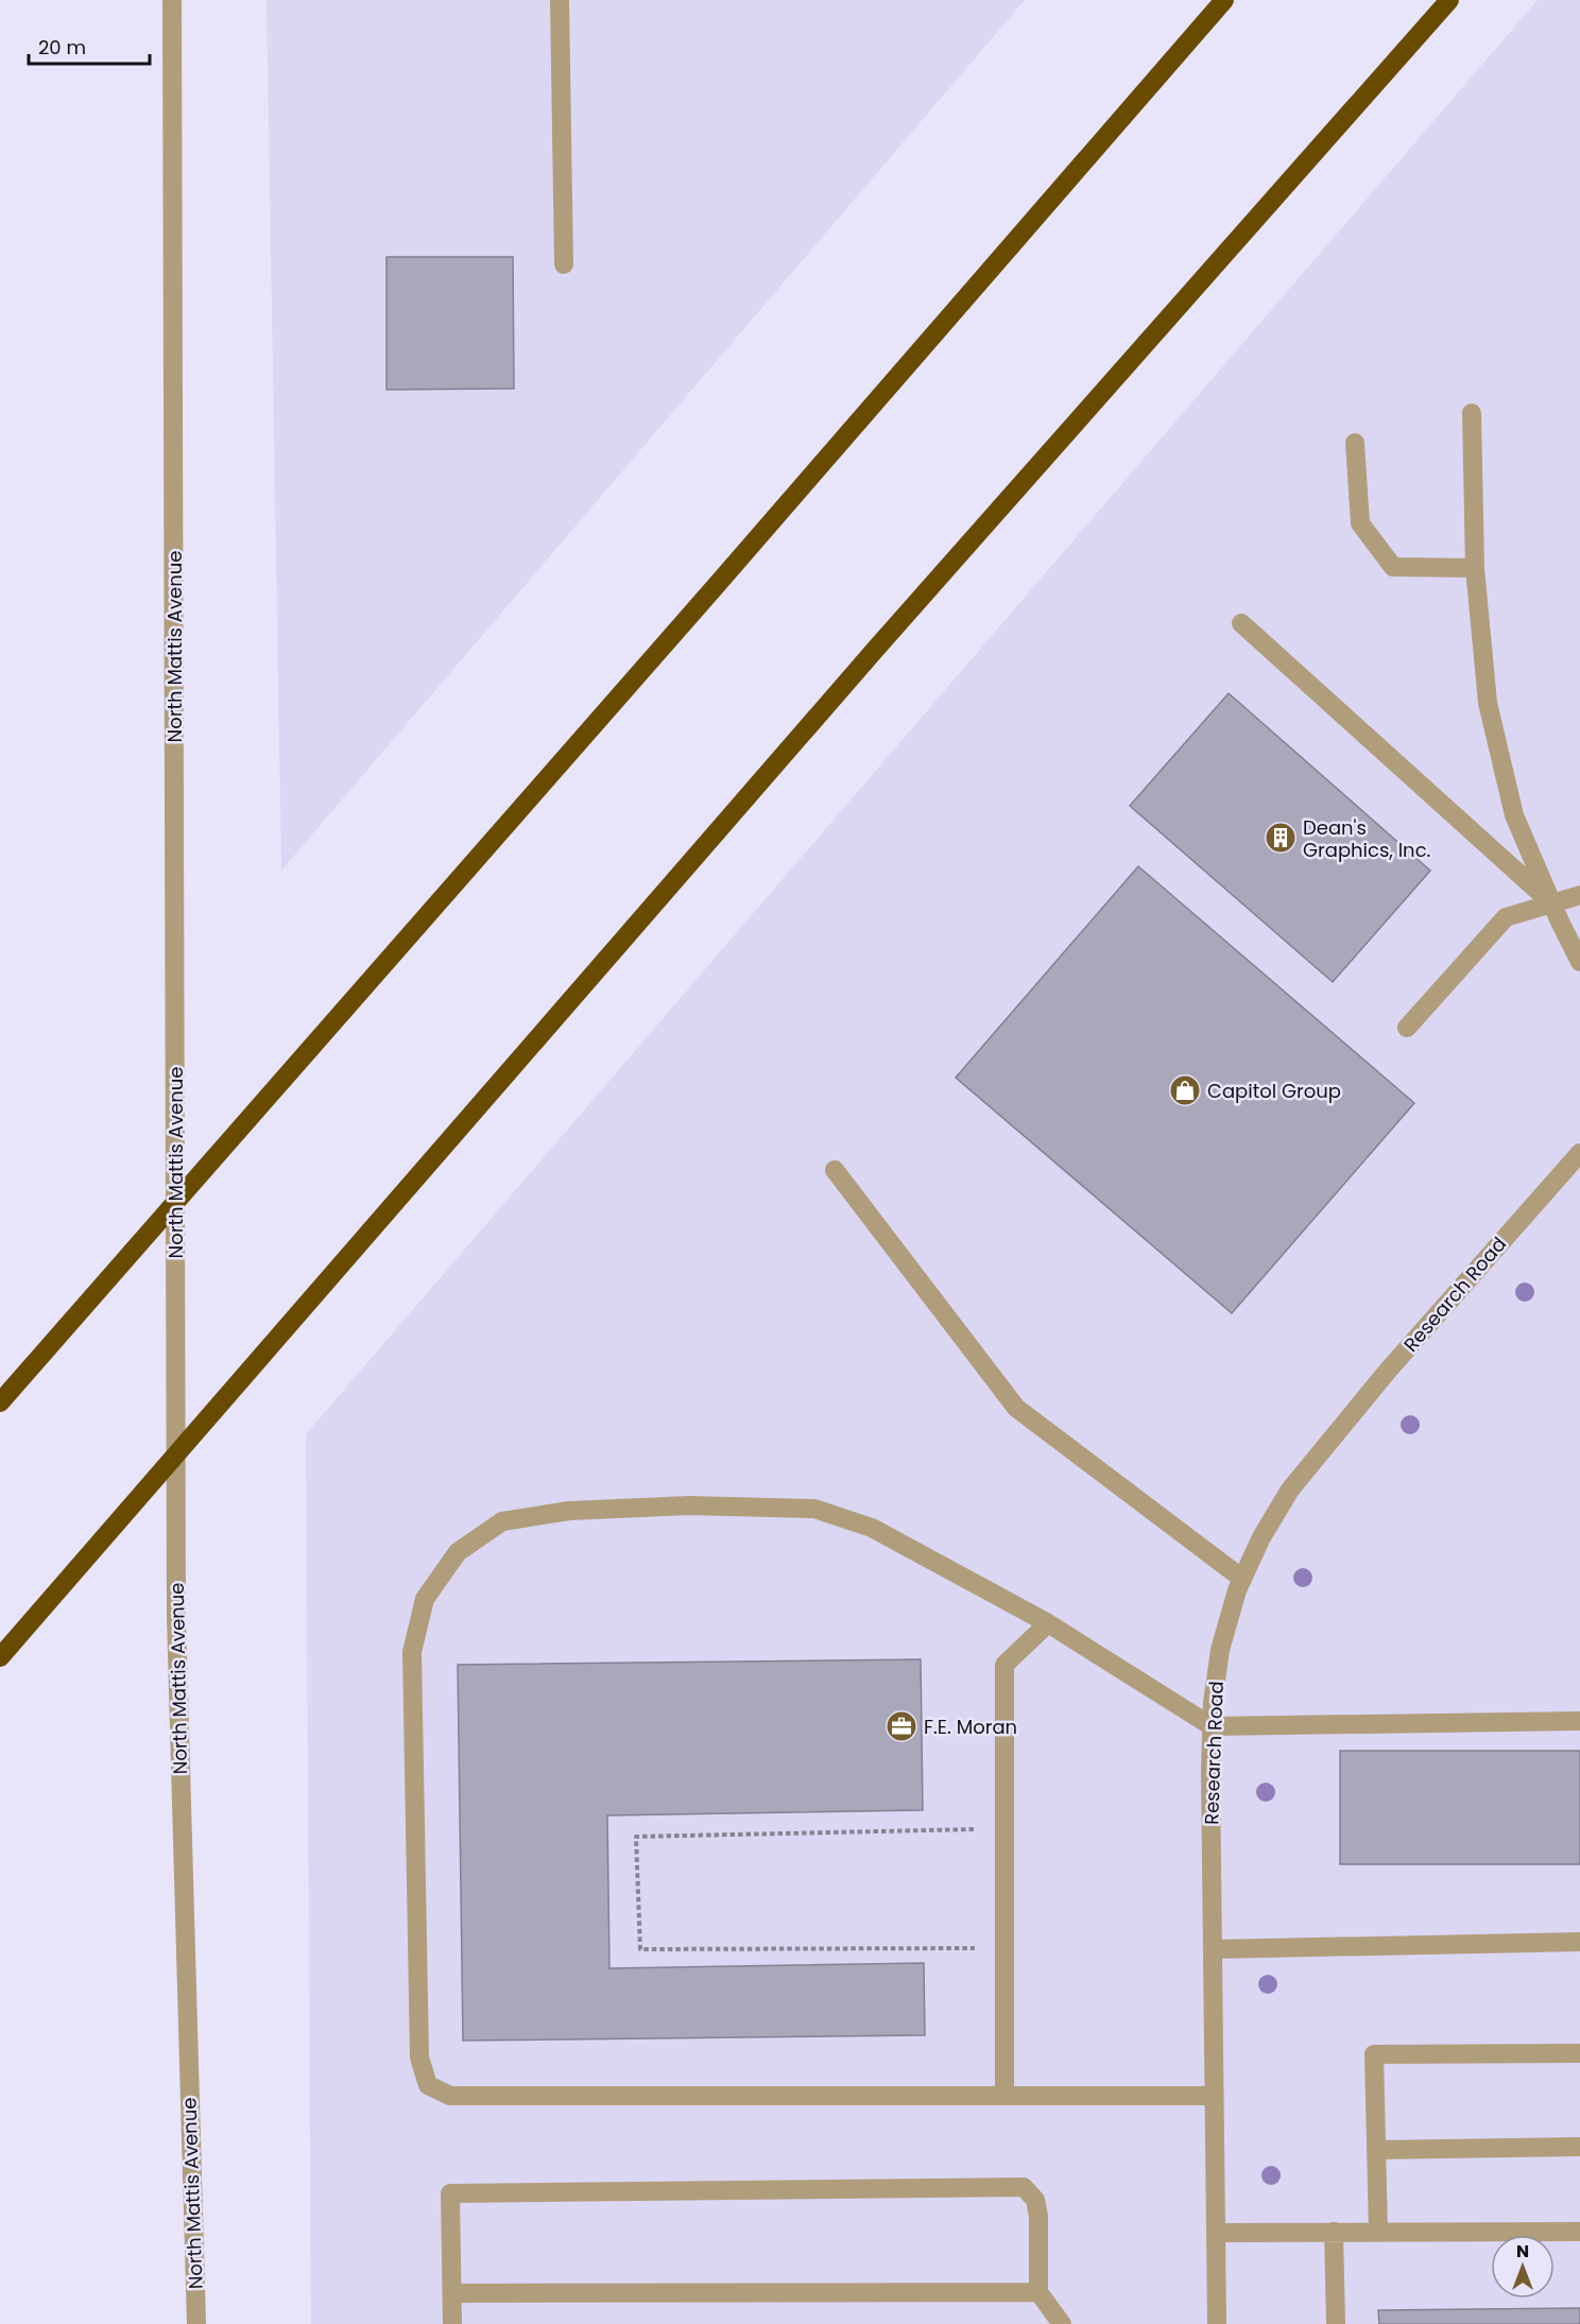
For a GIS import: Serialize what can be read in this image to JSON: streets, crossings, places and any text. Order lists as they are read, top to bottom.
{
  "streets": {
    "street": ["North Mattis Avenue", "Research Road"]
  },
  "places": {
    "building": ["Dean's Graphics, Inc."],
    "shop": ["Capitol Group"],
    "office": ["F.E. Moran"]
  },
  "scale_bar": "20 m",
  "north": "top"
}
